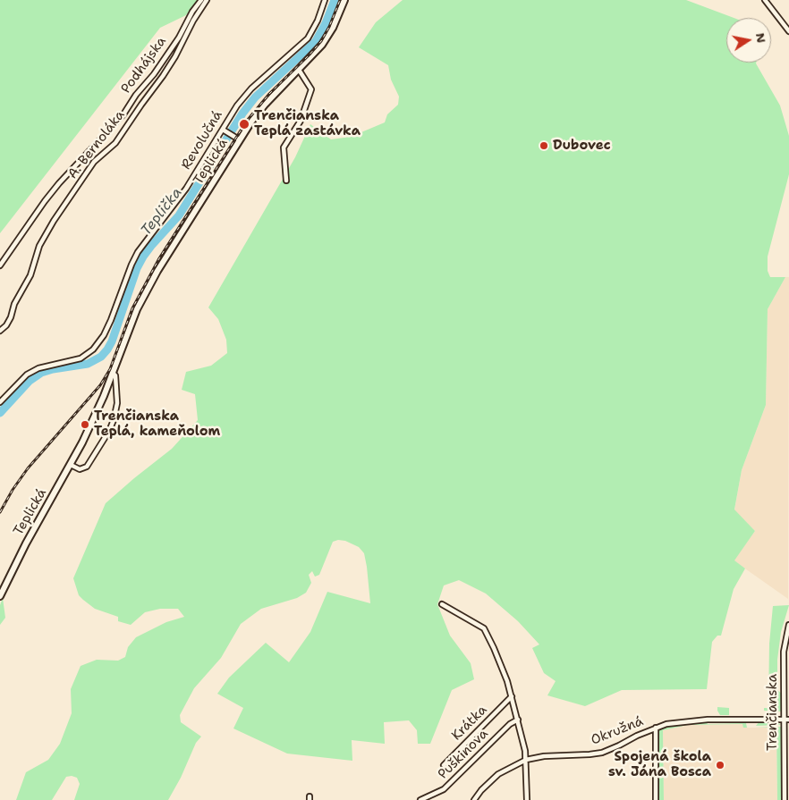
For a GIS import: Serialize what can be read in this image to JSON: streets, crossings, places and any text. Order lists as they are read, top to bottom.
{
  "streets": {
    "main road": ["Teplická"],
    "street": [
      "Podhájska",
      "Revolučná",
      "A. Bernoláka",
      "Trenčianska",
      "Krátka",
      "Okružná",
      "Puškinova"
    ]
  },
  "crossings": [
    ["Trenčianska", "Okružná"]
  ],
  "water": ["Teplička"],
  "places": [
    "Trenčianska Teplá zastávka",
    "Dubovec",
    "Trenčianska Teplá, kameňolom",
    "Spojená škola sv. Jána Bosca"
  ],
  "north": "right"
}
